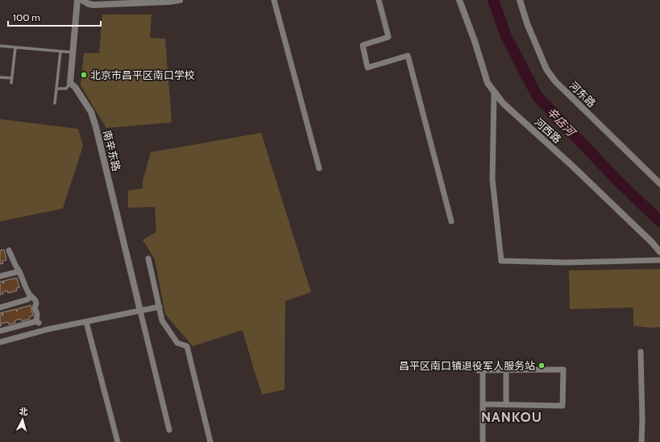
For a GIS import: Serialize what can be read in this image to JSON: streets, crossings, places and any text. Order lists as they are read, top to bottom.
{
  "streets": {
    "street": ["河东路", "河西路", "南辛东路"]
  },
  "districts": ["NANKOU"],
  "water": ["辛店河"],
  "places": ["北京市昌平区南口学校", "昌平区南口镇退役军人服务站"],
  "scale_bar": "100 m",
  "north": "top"
}
